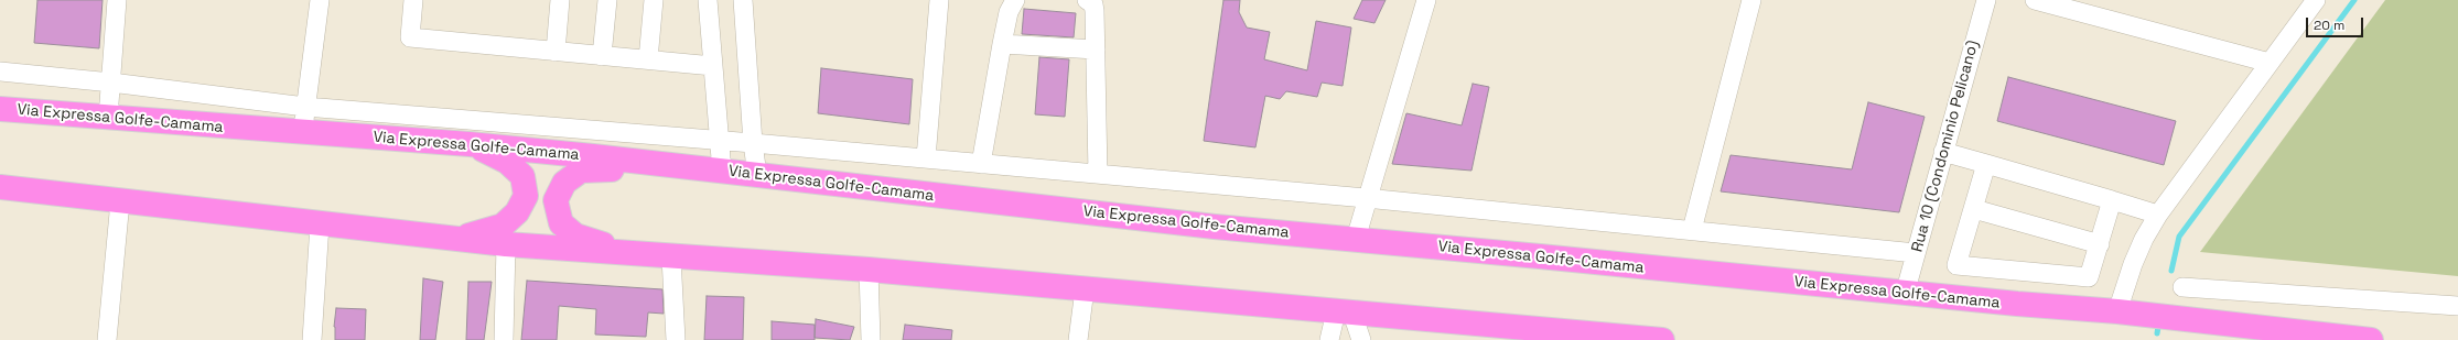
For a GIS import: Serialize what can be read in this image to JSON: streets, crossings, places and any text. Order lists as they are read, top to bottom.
{
  "streets": {
    "highway": ["Via Expressa Golfe-Camama"],
    "street": ["Rua 10 (Condominio Pelicano)"]
  },
  "crossings": [
    ["Via Expressa Golfe-Camama", "Rua 10 (Condominio Pelicano)"]
  ],
  "scale_bar": "20 m"
}
